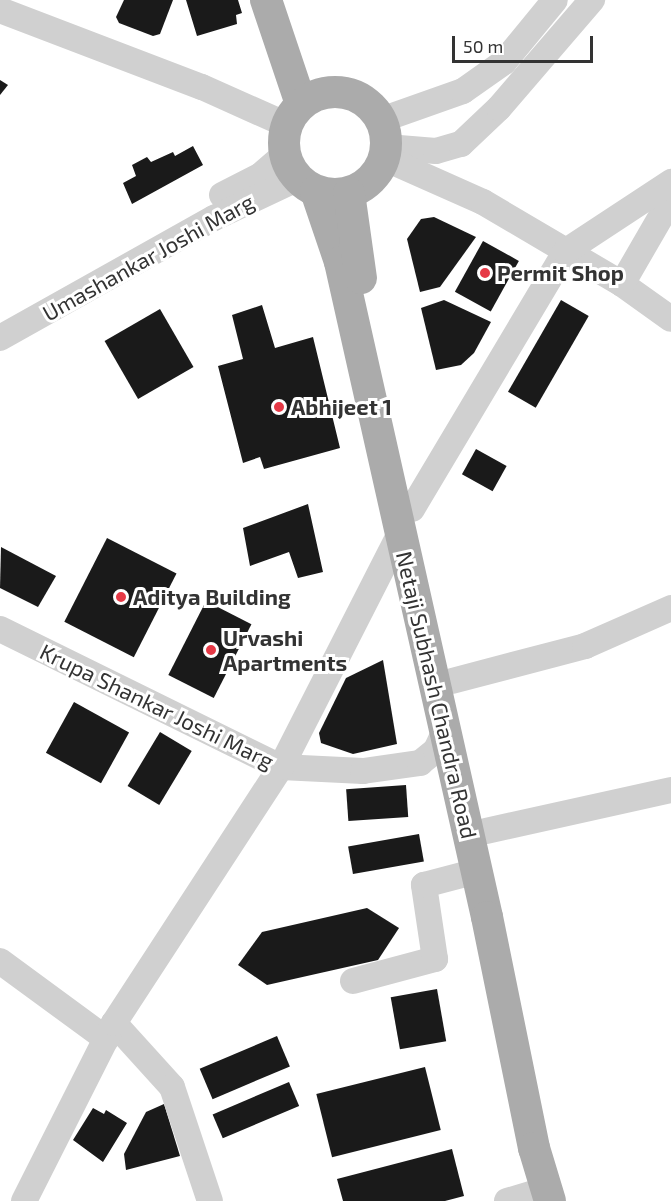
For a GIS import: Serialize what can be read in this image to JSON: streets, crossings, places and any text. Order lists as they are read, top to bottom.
{
  "streets": {
    "main road": ["Netaji Subhash Chandra Road"],
    "street": ["Umashankar Joshi Marg", "Krupa Shankar Joshi Marg"]
  },
  "crossings": [
    ["Umashankar Joshi Marg", "Netaji Subhash Chandra Road"],
    ["Netaji Subhash Chandra Road", "Krupa Shankar Joshi Marg"]
  ],
  "places": [
    "Permit Shop",
    "Abhijeet 1",
    "Aditya Building",
    "Urvashi Apartments"
  ],
  "scale_bar": "50 m"
}
